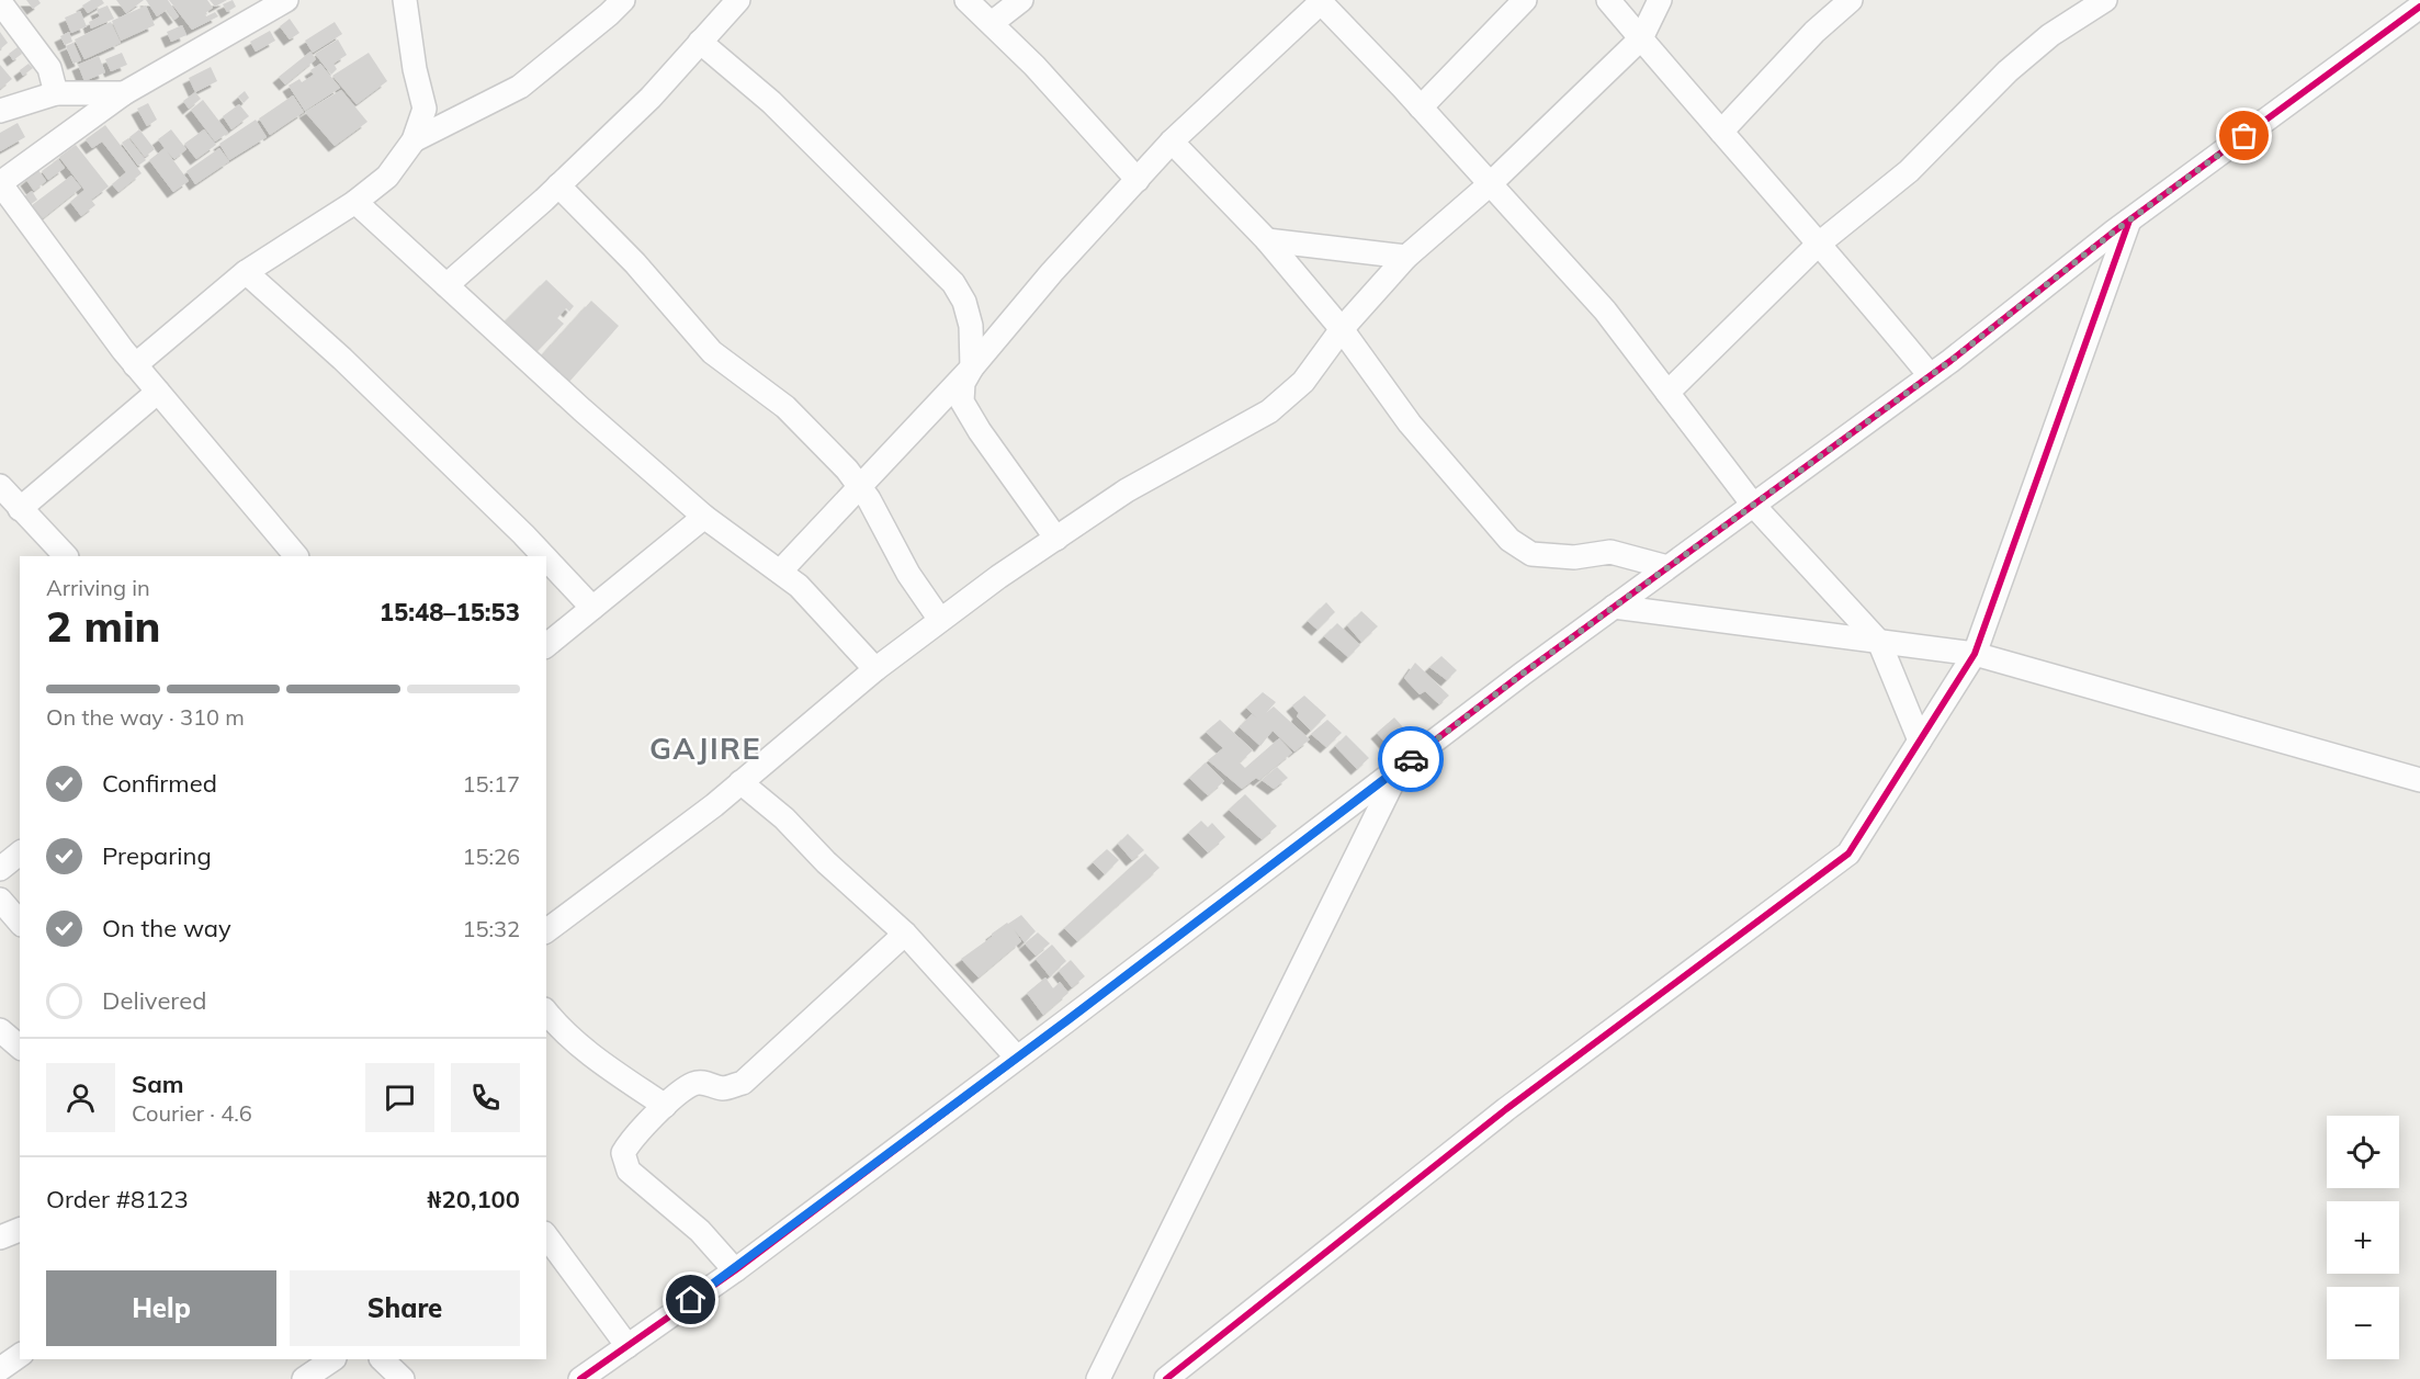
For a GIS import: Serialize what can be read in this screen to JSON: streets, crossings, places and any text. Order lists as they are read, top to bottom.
{
  "districts": ["GAJIRE"],
  "page": {
    "heading": ["2 min", "Arriving in", "15:48–15:53"],
    "panel": [
      "Sam",
      "Courier · 4.6",
      "Order #8123",
      "₦20,100"
    ],
    "bar": "On the way · 310 m",
    "list": [
      ["Confirmed", "15:17"],
      ["Preparing", "15:26"],
      ["On the way", "15:32"],
      "Delivered"
    ],
    "map_buttons": ["+", "−"],
    "buttons": ["Help", "Share"]
  }
}
